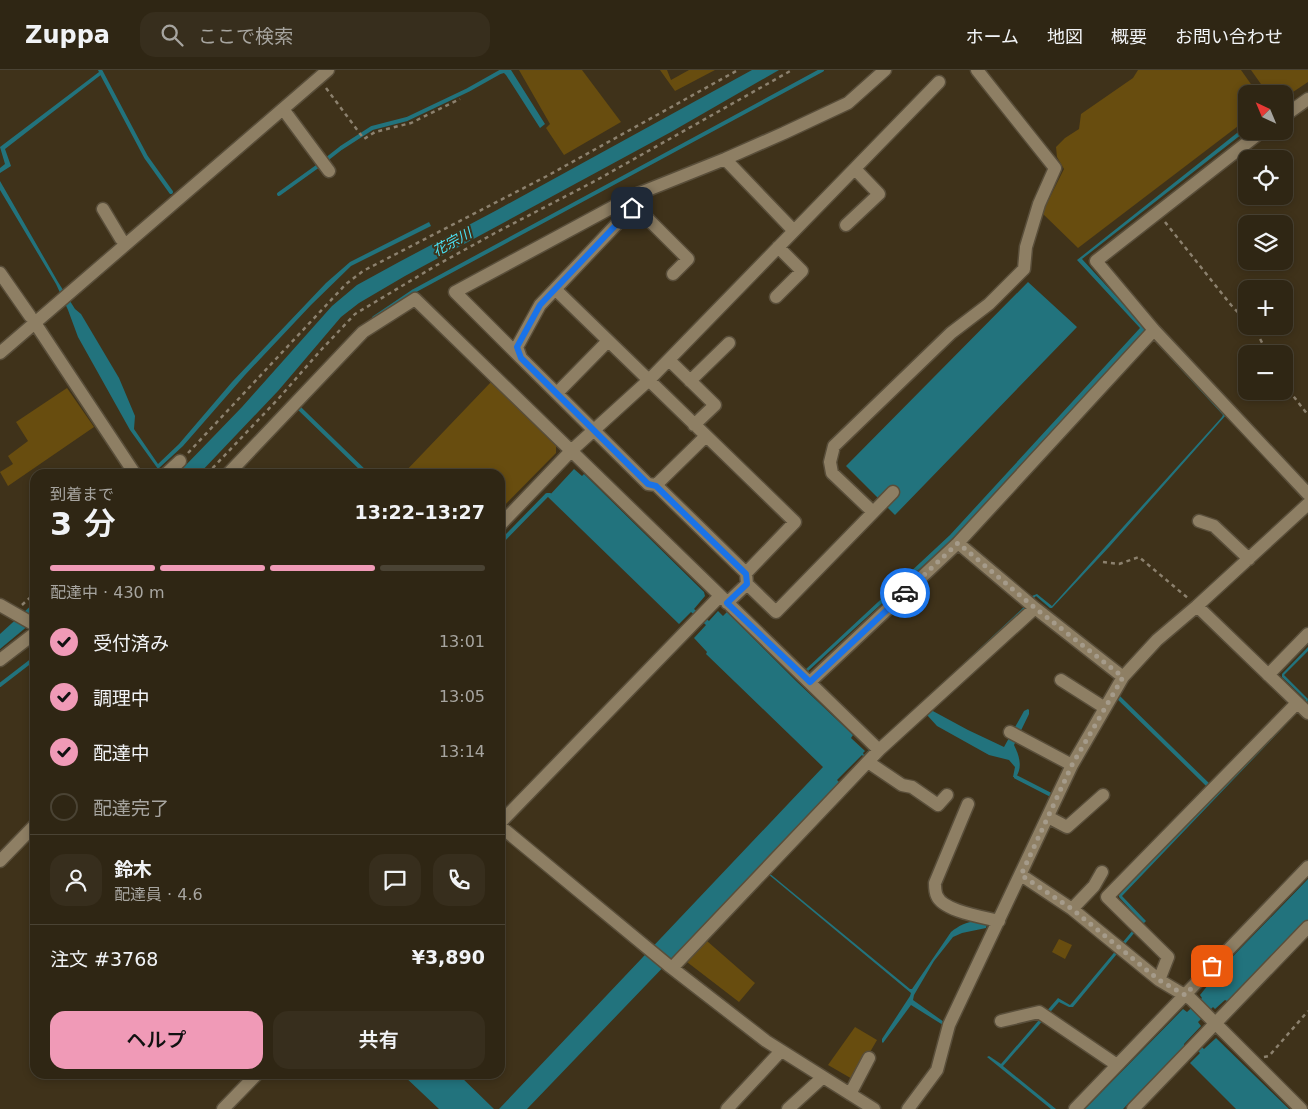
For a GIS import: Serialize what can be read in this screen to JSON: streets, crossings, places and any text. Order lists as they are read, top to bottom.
{
  "water": ["花宗川"],
  "north": "top left",
  "page": {
    "header": "Zuppa",
    "search": "ここで検索",
    "nav": [
      "ホーム",
      "地図",
      "概要",
      "お問い合わせ"
    ],
    "map_buttons": ["+", "−"],
    "heading": ["3 分", "到着まで", "13:22–13:27"],
    "panel": [
      "鈴木",
      "配達員 · 4.6",
      "注文 #3768",
      "¥3,890"
    ],
    "bar": "配達中 · 430 m",
    "list": [
      ["受付済み", "13:01"],
      ["調理中", "13:05"],
      ["配達中", "13:14"],
      "配達完了"
    ],
    "buttons": ["ヘルプ", "共有"]
  }
}
